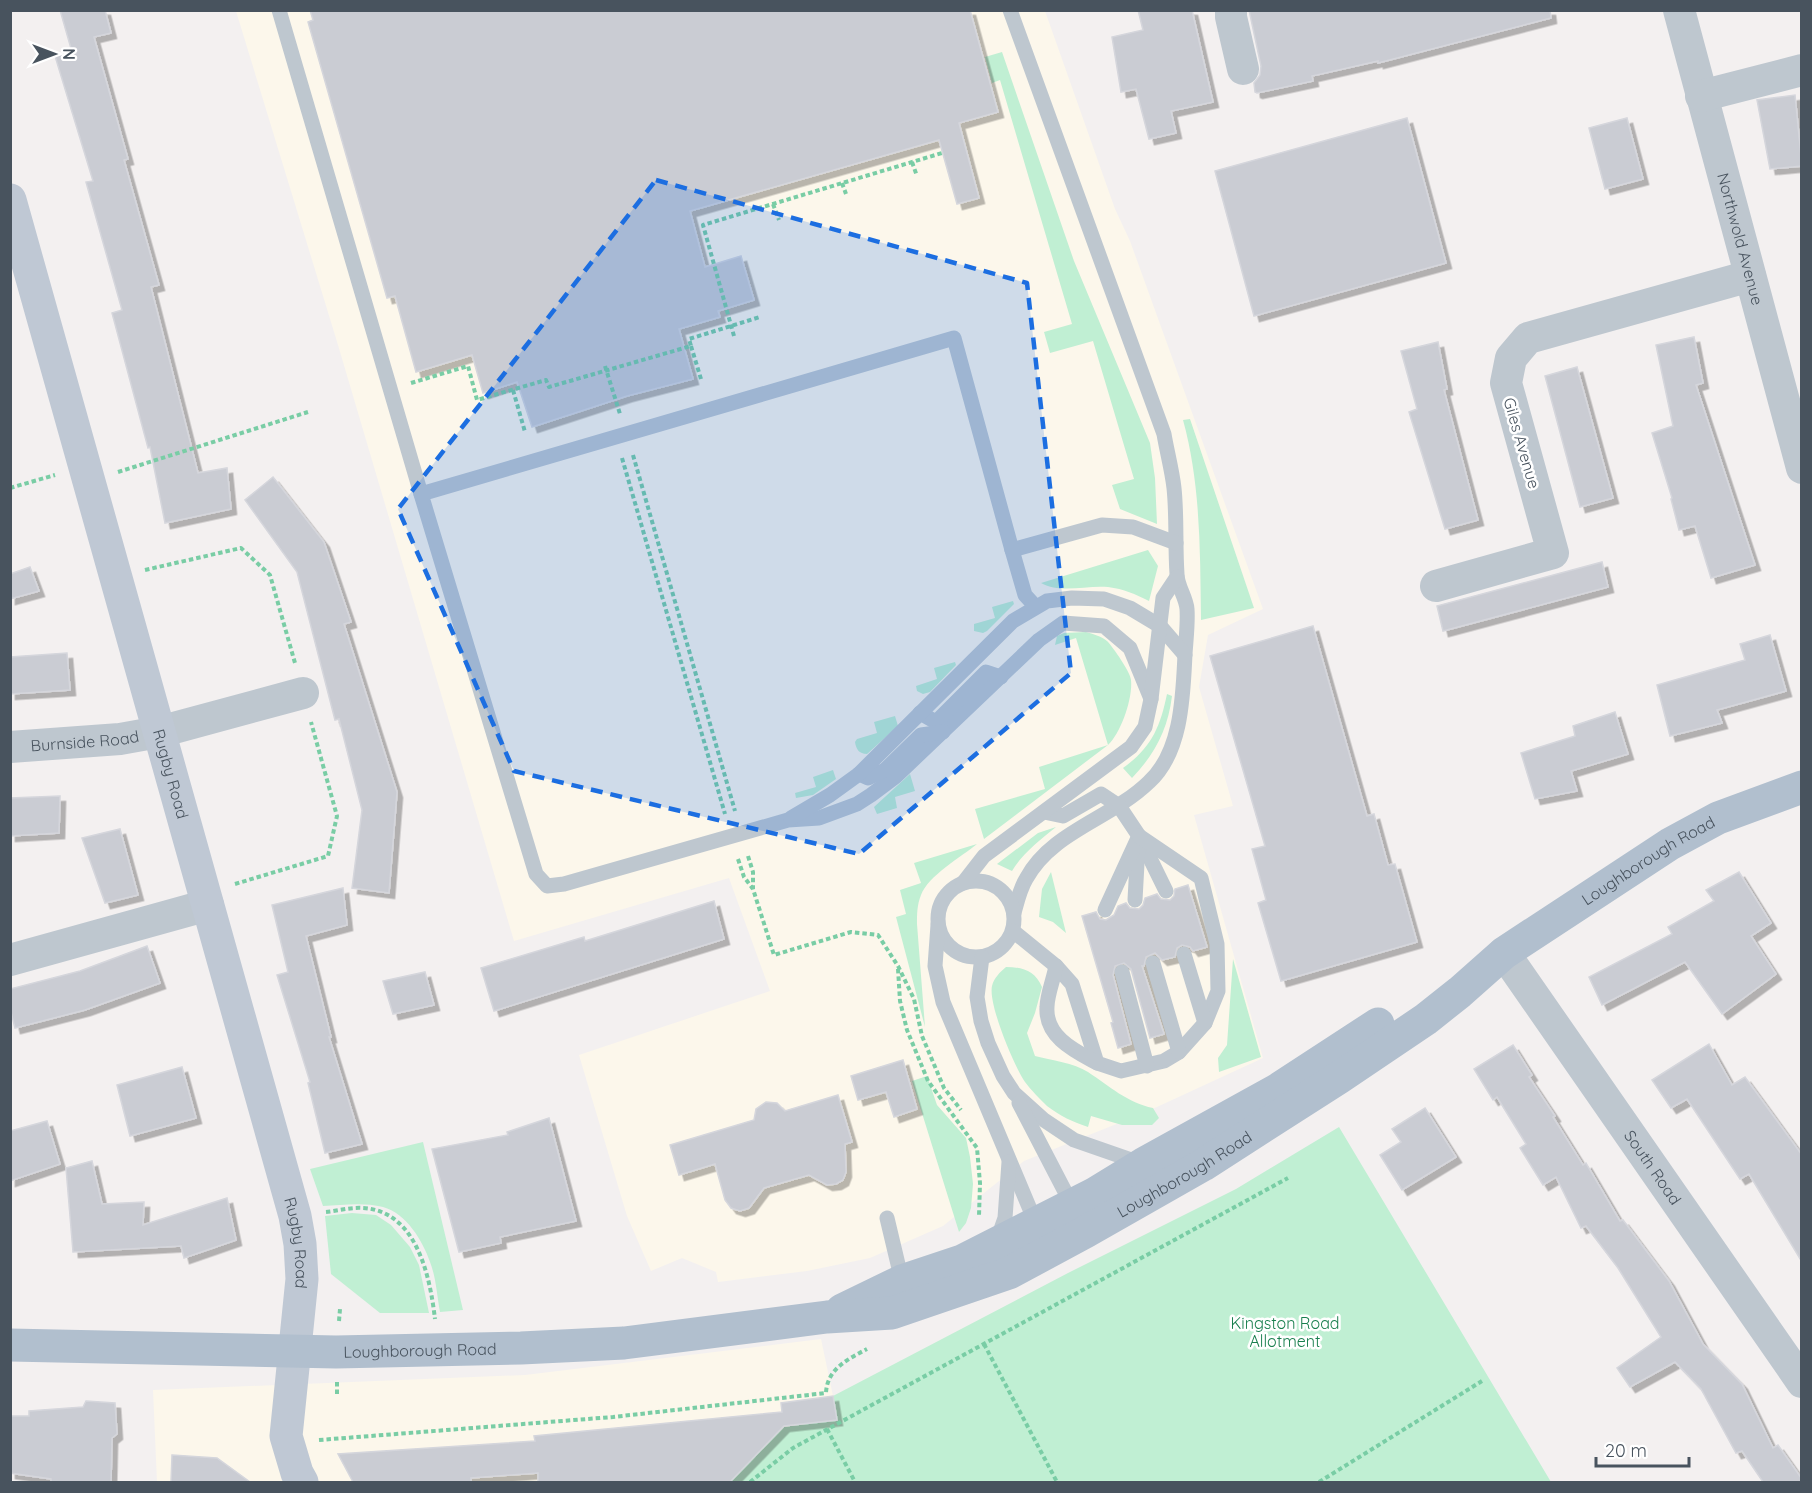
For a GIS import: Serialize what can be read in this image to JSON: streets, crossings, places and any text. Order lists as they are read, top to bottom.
{
  "streets": {
    "main road": ["Loughborough Road"],
    "street": [
      "Northwold Avenue",
      "Giles Avenue",
      "Burnside Road",
      "Rugby Road",
      "South Road"
    ]
  },
  "crossings": [
    ["Northwold Avenue", "Giles Avenue"],
    ["Burnside Road", "Rugby Road"],
    ["Rugby Road", "Loughborough Road"],
    ["Loughborough Road", "South Road"]
  ],
  "parks": ["Kingston Road Allotment"],
  "scale_bar": "20 m",
  "north": "right"
}
